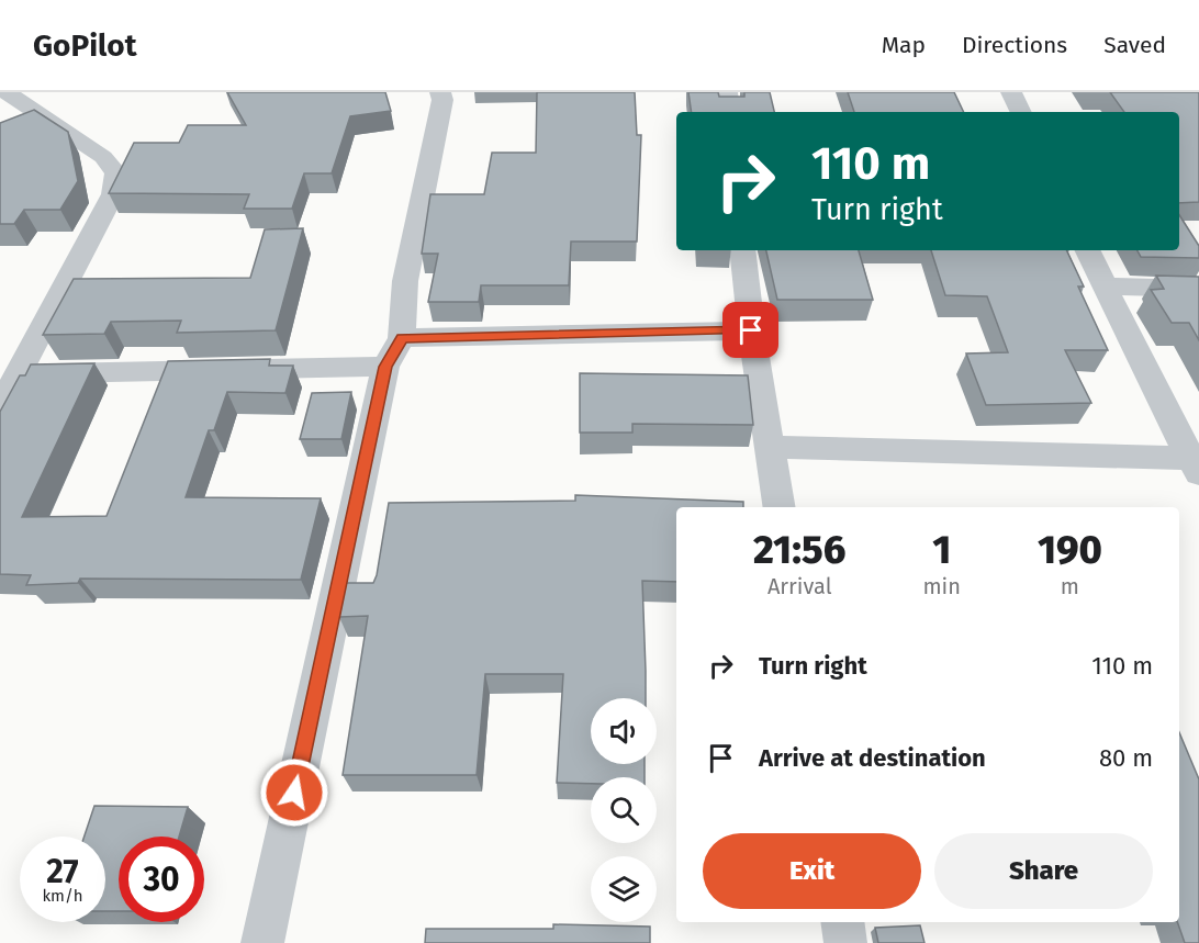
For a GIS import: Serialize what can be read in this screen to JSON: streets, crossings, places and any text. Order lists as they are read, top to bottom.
{
  "page": {
    "header": "GoPilot",
    "nav": ["Map", "Directions", "Saved"],
    "turn": ["110 m", "Turn right"],
    "eta": [
      "21:56",
      "Arrival",
      "1",
      "min",
      "190",
      "m"
    ],
    "list": [
      {
        "name": "Turn right",
        "value": "110 m"
      },
      {
        "name": "Arrive at destination",
        "value": "80 m"
      }
    ],
    "buttons": ["Exit", "Share"],
    "speed": "27 km/h",
    "limit": "30"
  }
}
